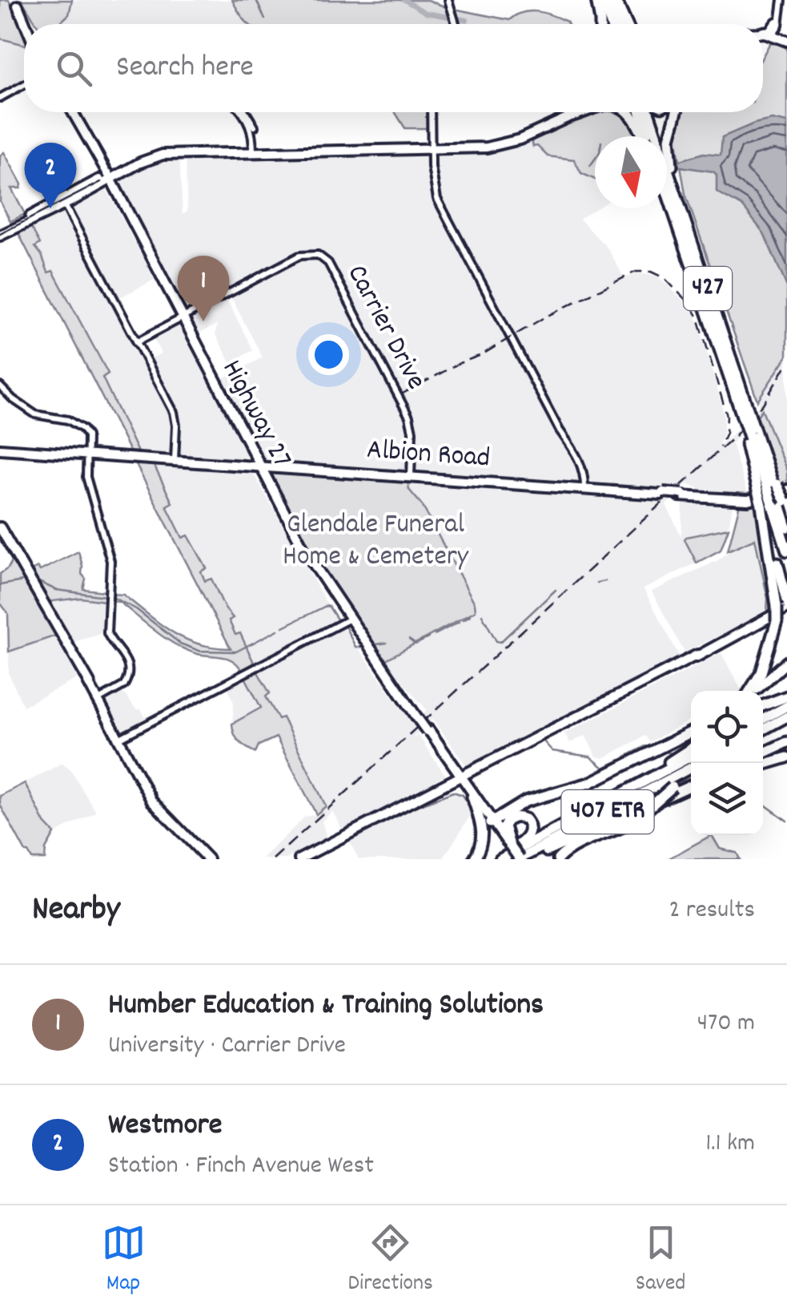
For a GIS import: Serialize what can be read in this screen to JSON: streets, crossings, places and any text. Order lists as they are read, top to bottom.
{
  "streets": {
    "highway": ["427", "407 ETR"],
    "main road": ["Highway 27", "Albion Road"],
    "street": ["Carrier Drive"]
  },
  "crossings": [
    ["427", "Albion Road"],
    ["Carrier Drive", "Highway 27"],
    ["Carrier Drive", "Albion Road"],
    ["Highway 27", "Albion Road"],
    ["Highway 27", "407 ETR"]
  ],
  "parks": ["Glendale Funeral Home & Cemetery"],
  "north": "bottom",
  "page": {
    "search": "Search here",
    "pins": ["2", "1"],
    "heading": ["Nearby", "2 results"],
    "list": [
      {
        "mark": "1",
        "name": "Humber Education & Training Solutions",
        "note": "University · Carrier Drive",
        "value": "470 m"
      },
      {
        "mark": "2",
        "name": "Westmore",
        "note": "Station · Finch Avenue West",
        "value": "1.1 km"
      }
    ],
    "nav": ["Map", "Directions", "Saved"]
  }
}
